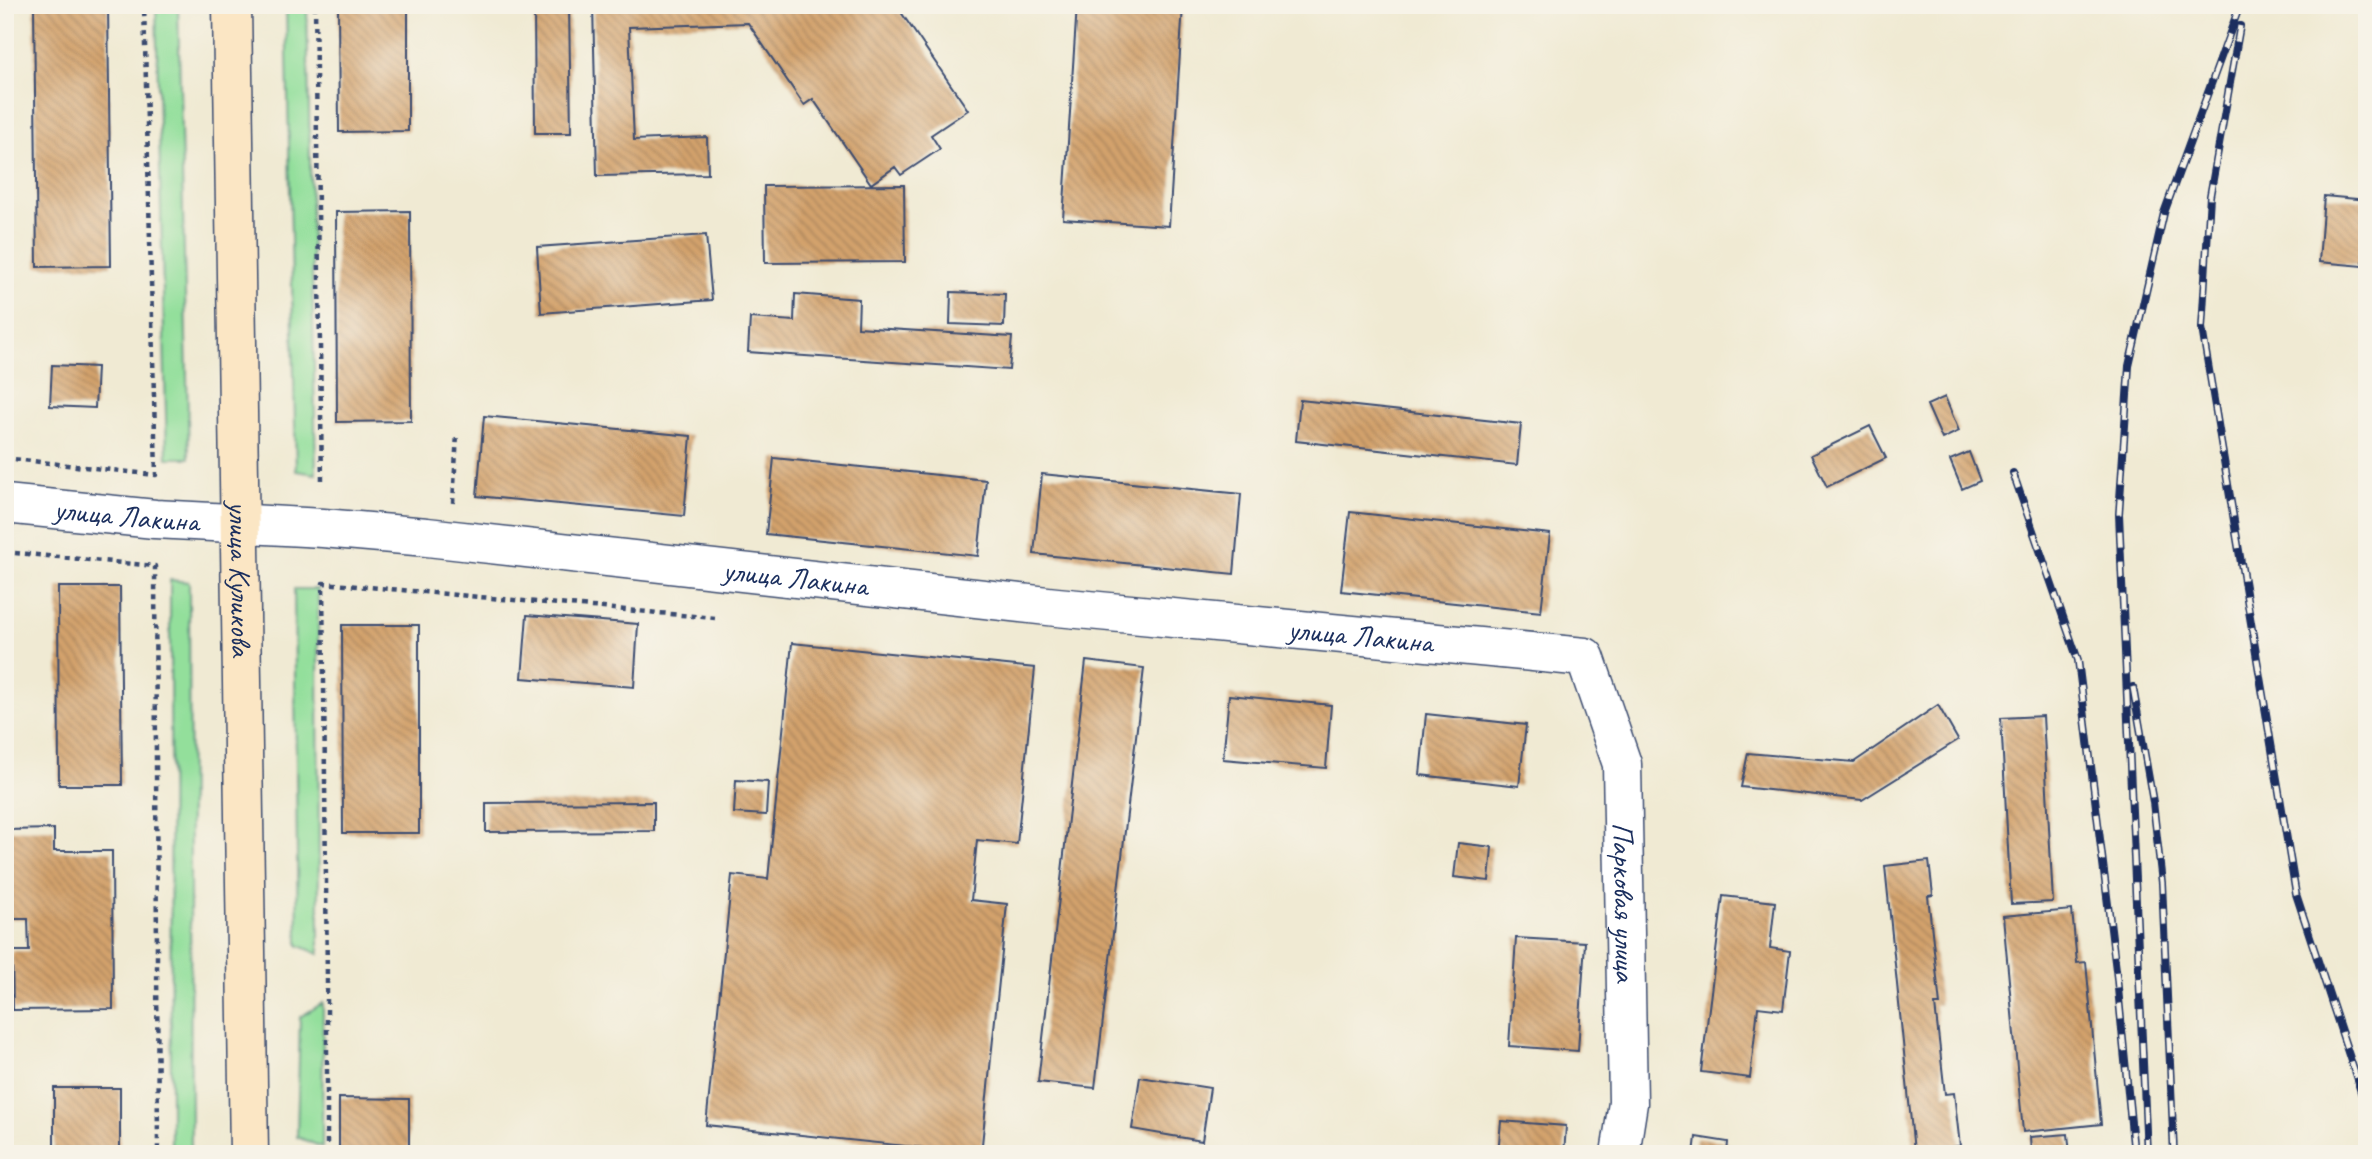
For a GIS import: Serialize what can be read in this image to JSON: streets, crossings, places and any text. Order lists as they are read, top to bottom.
{
  "streets": {
    "main road": ["улица Куликова"],
    "street": ["улица Лакина", "Парковая улица"]
  },
  "crossings": [
    ["улица Лакина", "улица Куликова"],
    ["улица Лакина", "Парковая улица"]
  ]
}
